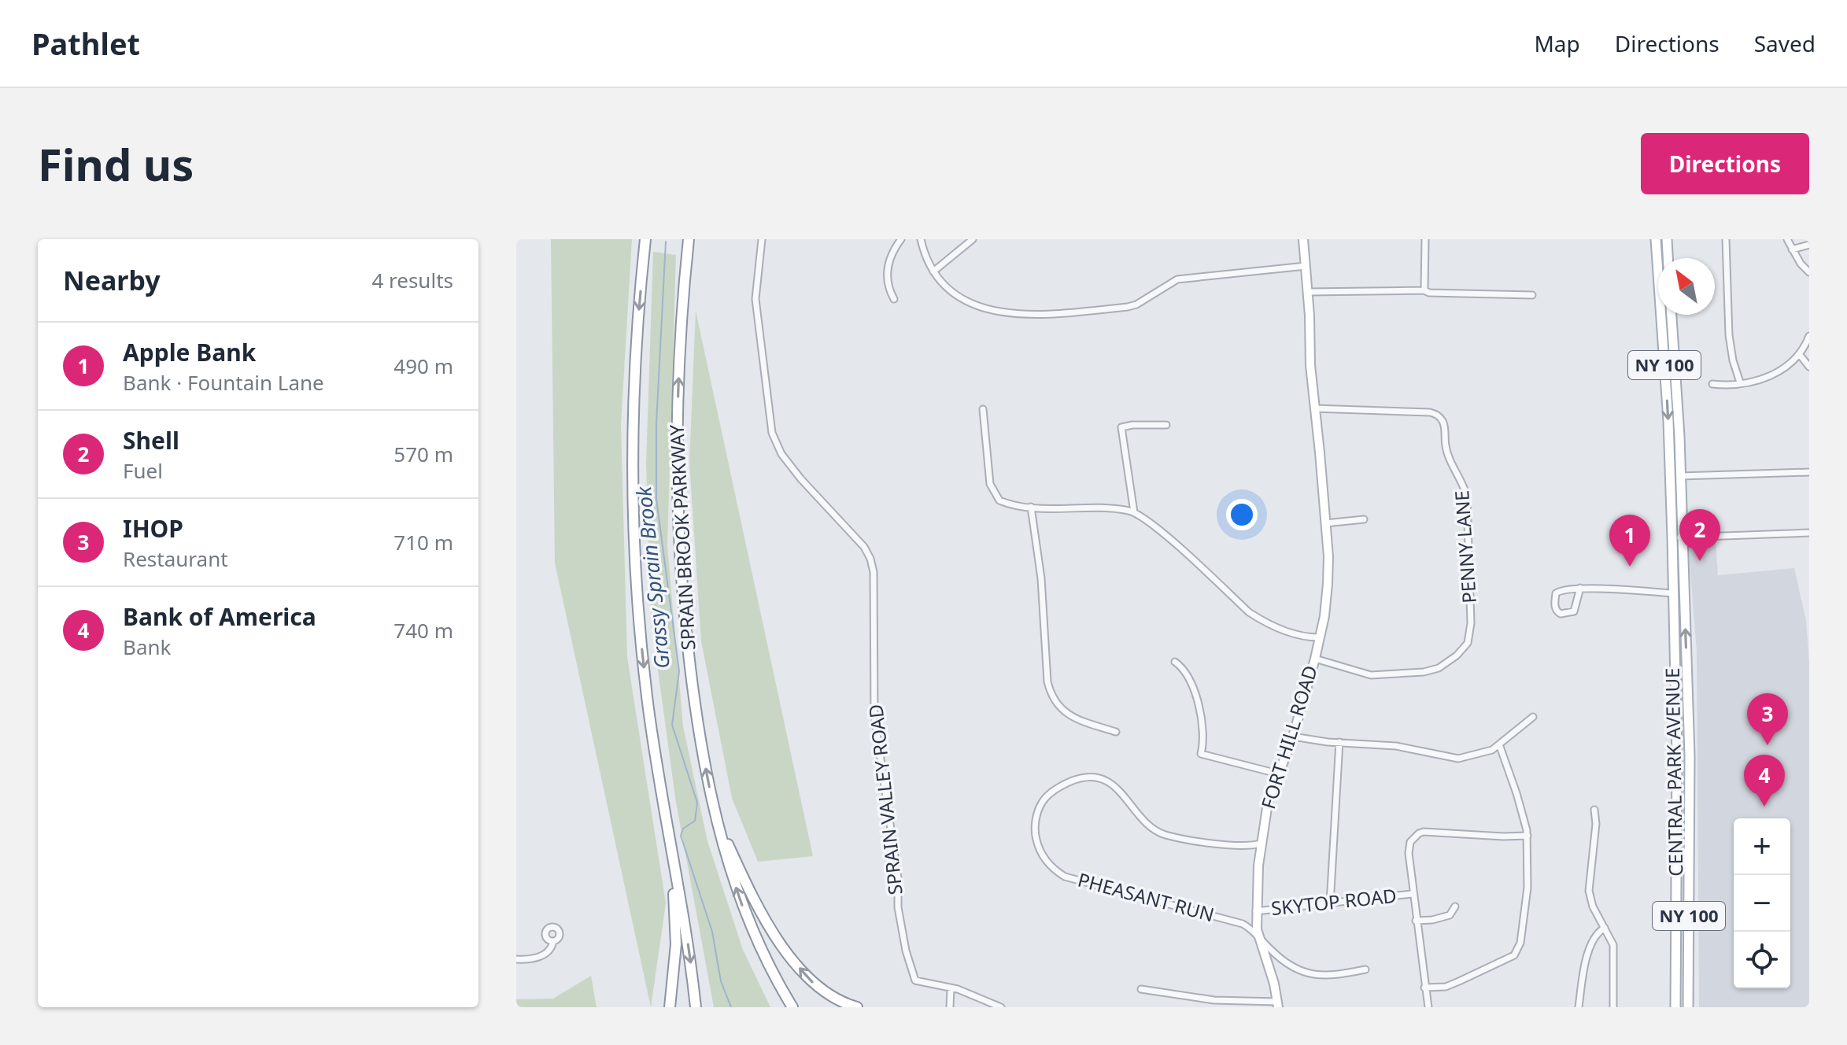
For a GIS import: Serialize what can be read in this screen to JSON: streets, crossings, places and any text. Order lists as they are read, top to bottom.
{
  "streets": {
    "highway": ["SPRAIN BROOK PARKWAY"],
    "main road": ["NY 100", "CENTRAL PARK AVENUE"],
    "street": [
      "PENNY LANE",
      "FORT HILL ROAD",
      "SPRAIN VALLEY ROAD",
      "PHEASANT RUN",
      "SKYTOP ROAD"
    ]
  },
  "crossings": [
    ["NY 100", "CENTRAL PARK AVENUE"],
    ["PENNY LANE", "FORT HILL ROAD"],
    ["FORT HILL ROAD", "PHEASANT RUN"],
    ["FORT HILL ROAD", "SKYTOP ROAD"]
  ],
  "water": ["Grassy Sprain Brook"],
  "north": "top left",
  "page": {
    "header": "Pathlet",
    "nav": ["Map", "Directions", "Saved"],
    "buttons": "Directions",
    "title": "Find us",
    "heading": ["Nearby", "4 results"],
    "list": [
      {
        "mark": "1",
        "name": "Apple Bank",
        "note": "Bank · Fountain Lane",
        "value": "490 m"
      },
      {
        "mark": "2",
        "name": "Shell",
        "note": "Fuel",
        "value": "570 m"
      },
      {
        "mark": "3",
        "name": "IHOP",
        "note": "Restaurant",
        "value": "710 m"
      },
      {
        "mark": "4",
        "name": "Bank of America",
        "note": "Bank",
        "value": "740 m"
      }
    ],
    "pins": [
      "2",
      "1",
      "3",
      "4"
    ],
    "map_buttons": ["+", "−"]
  }
}
